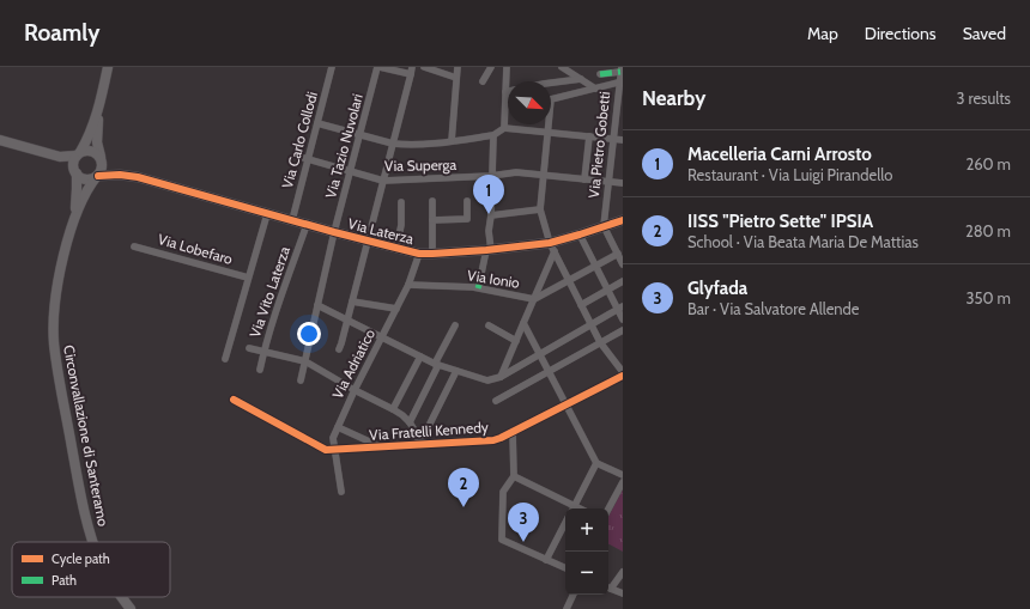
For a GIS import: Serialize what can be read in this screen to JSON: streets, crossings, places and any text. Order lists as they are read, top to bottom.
{
  "streets": {
    "main road": ["Via Laterza", "Circonvallazione di Santeramo"],
    "street": [
      "Via Carlo Collodi",
      "Via Pietro Gobetti",
      "Via Tazio Nuvolari",
      "Via Superga",
      "Via Lobefaro",
      "Via Ionio",
      "Via Vito Laterza",
      "Via Adriatico",
      "Via Fratelli Kennedy"
    ]
  },
  "crossings": [
    ["Via Carlo Collodi", "Via Superga"],
    ["Via Carlo Collodi", "Via Laterza"],
    ["Via Pietro Gobetti", "Via Superga"],
    ["Via Pietro Gobetti", "Via Laterza"],
    ["Via Tazio Nuvolari", "Via Superga"],
    ["Via Tazio Nuvolari", "Via Laterza"],
    ["Via Laterza", "Via Vito Laterza"],
    ["Via Laterza", "Via Adriatico"],
    ["Via Ionio", "Via Adriatico"],
    ["Via Adriatico", "Via Fratelli Kennedy"]
  ],
  "legend": ["Cycle path", "Path"],
  "north": "bottom right",
  "page": {
    "header": "Roamly",
    "nav": ["Map", "Directions", "Saved"],
    "heading": ["Nearby", "3 results"],
    "list": [
      {
        "mark": "1",
        "name": "Macelleria Carni Arrosto",
        "note": "Restaurant · Via Luigi Pirandello",
        "value": "260 m"
      },
      {
        "mark": "2",
        "name": "IISS \"Pietro Sette\" IPSIA",
        "note": "School · Via Beata Maria De Mattias",
        "value": "280 m"
      },
      {
        "mark": "3",
        "name": "Glyfada",
        "note": "Bar · Via Salvatore Allende",
        "value": "350 m"
      }
    ],
    "pins": ["1", "2", "3"],
    "map_buttons": ["+", "−"]
  }
}
